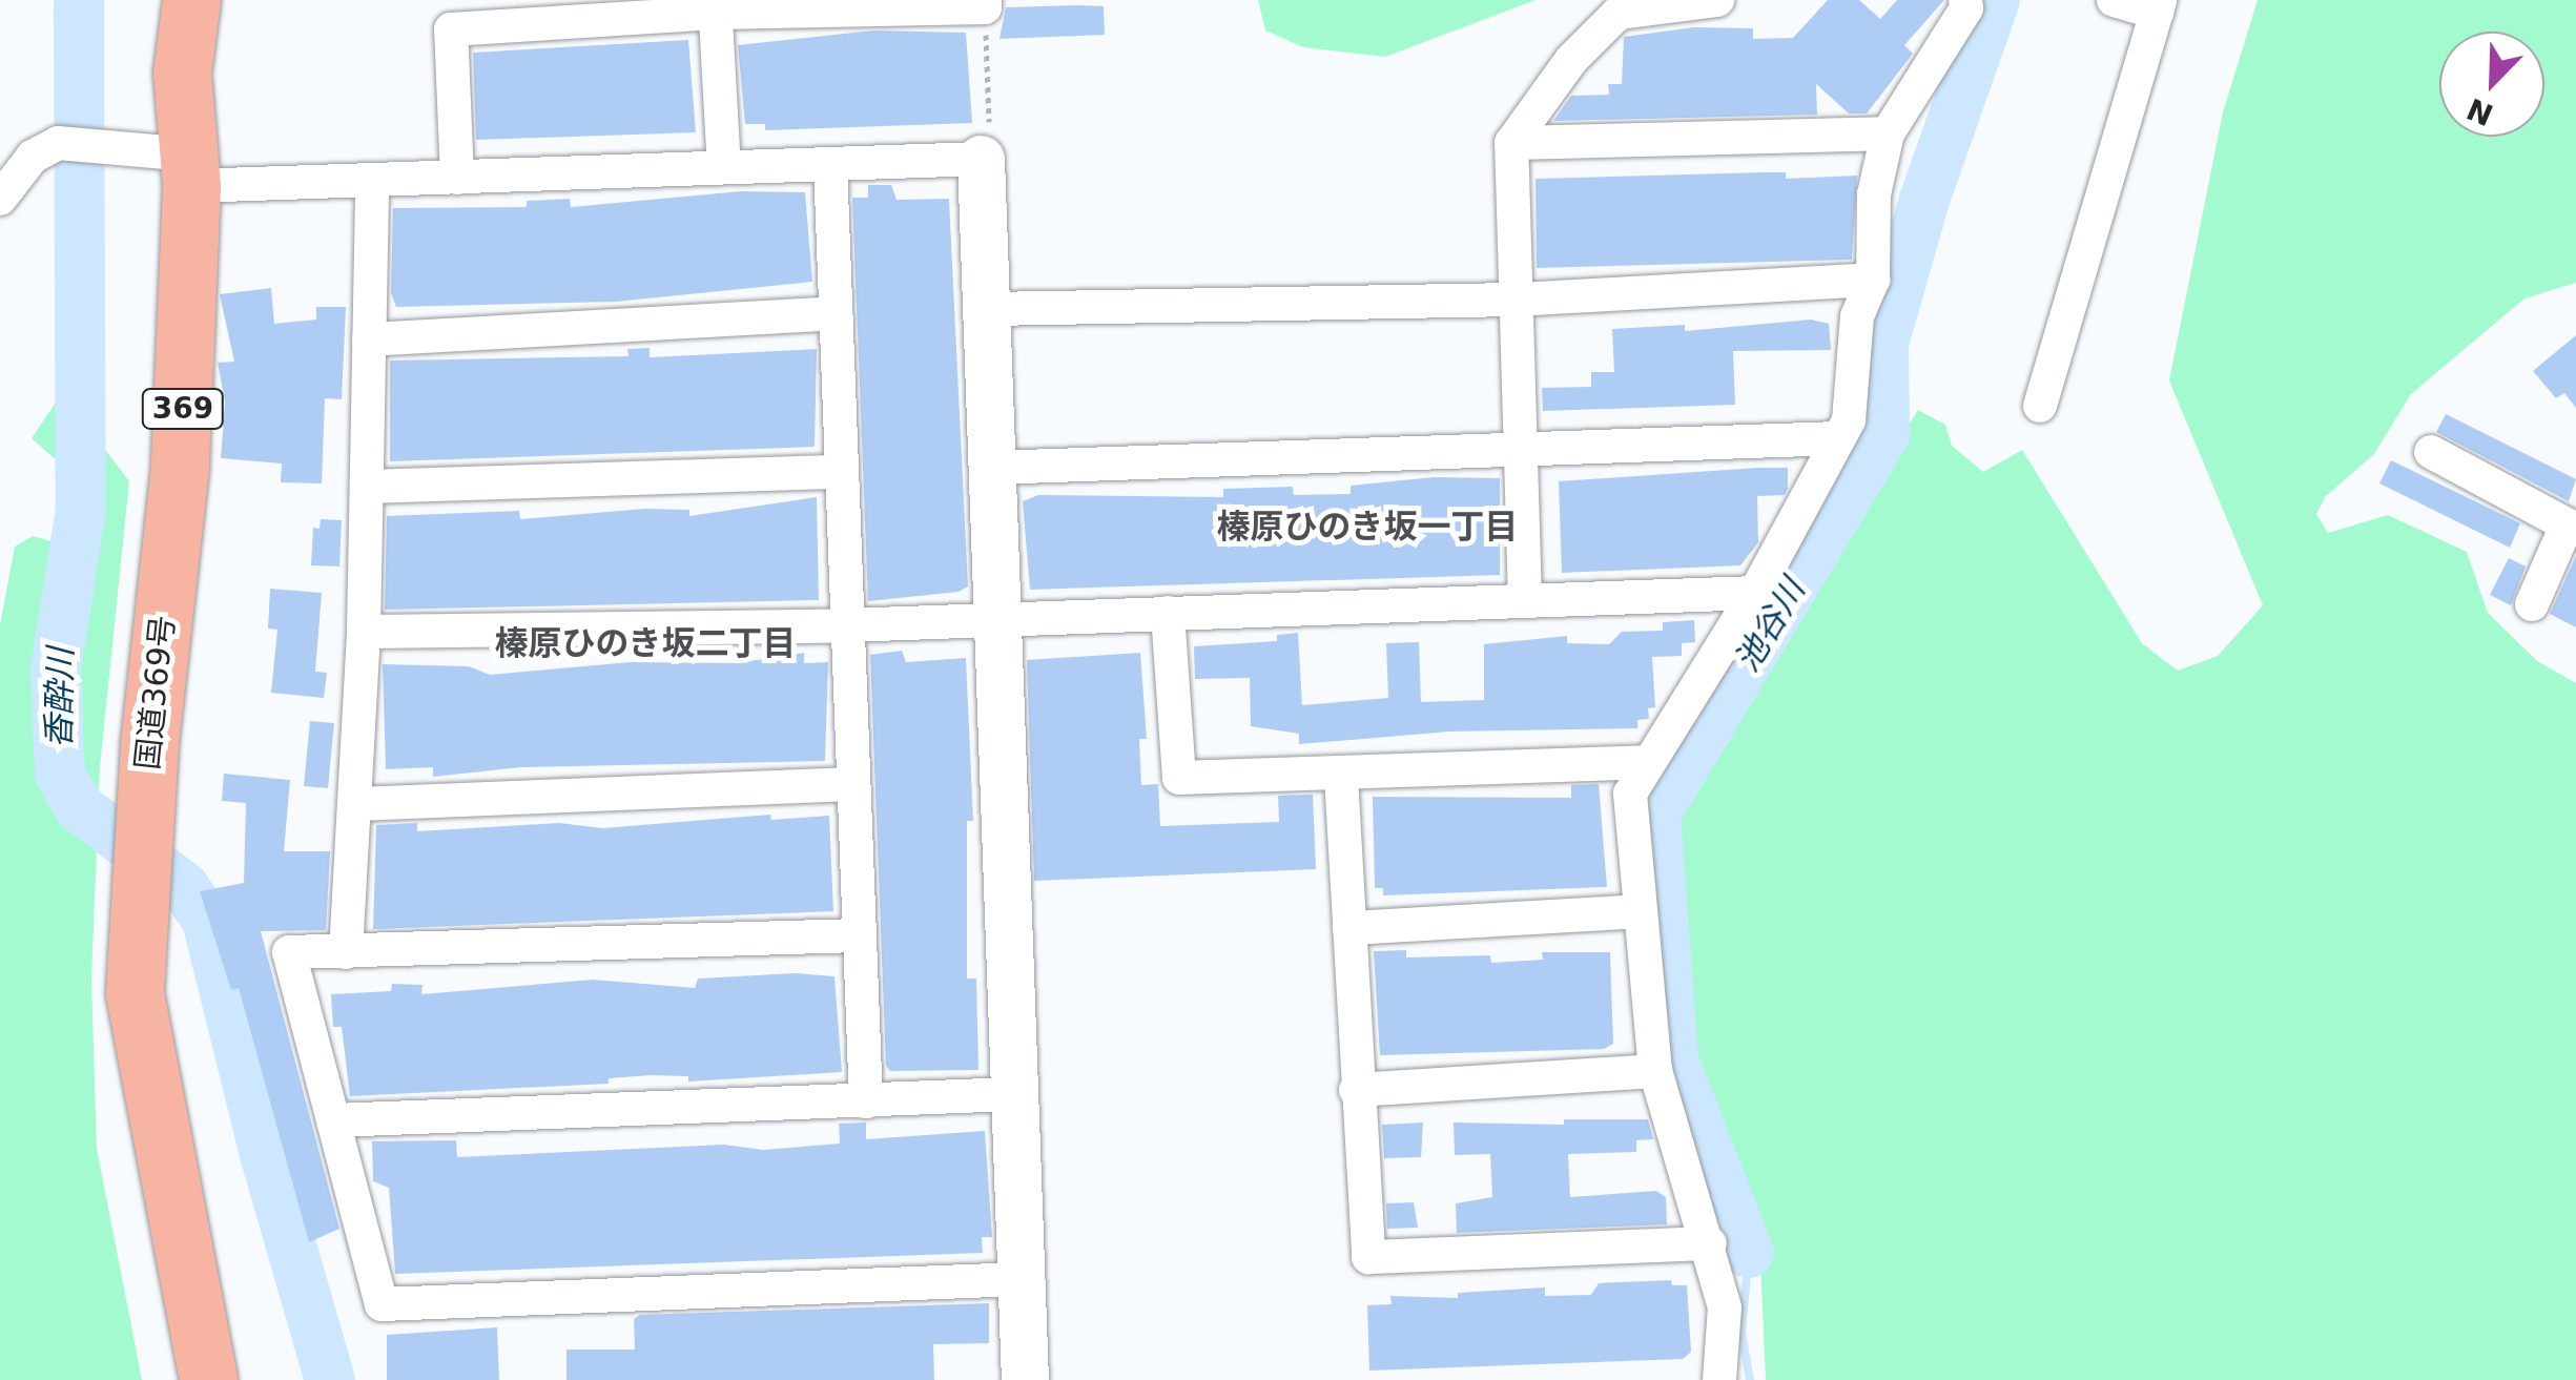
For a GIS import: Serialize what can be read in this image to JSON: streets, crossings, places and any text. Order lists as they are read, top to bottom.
{
  "streets": {
    "highway": ["369", "国道369号"]
  },
  "crossings": [
    ["369", "国道369号"]
  ],
  "districts": ["榛原ひのき坂一丁目", "榛原ひのき坂二丁目"],
  "water": ["池谷川", "香酔川"],
  "north": "bottom left"
}
